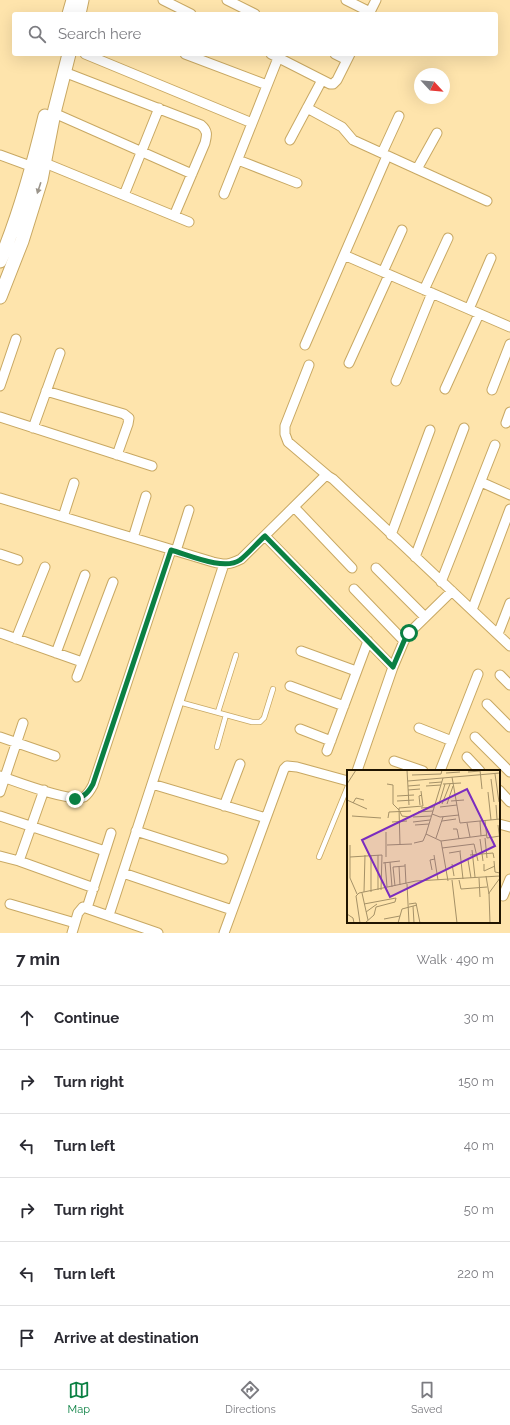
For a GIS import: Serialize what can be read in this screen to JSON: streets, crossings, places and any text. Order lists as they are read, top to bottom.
{
  "north": "bottom right",
  "page": {
    "search": "Search here",
    "heading": ["7 min", "Walk · 490 m"],
    "list": [
      ["Continue", "30 m"],
      ["Turn right", "150 m"],
      ["Turn left", "40 m"],
      ["Turn right", "50 m"],
      ["Turn left", "220 m"],
      "Arrive at destination"
    ],
    "nav": ["Map", "Directions", "Saved"]
  }
}
